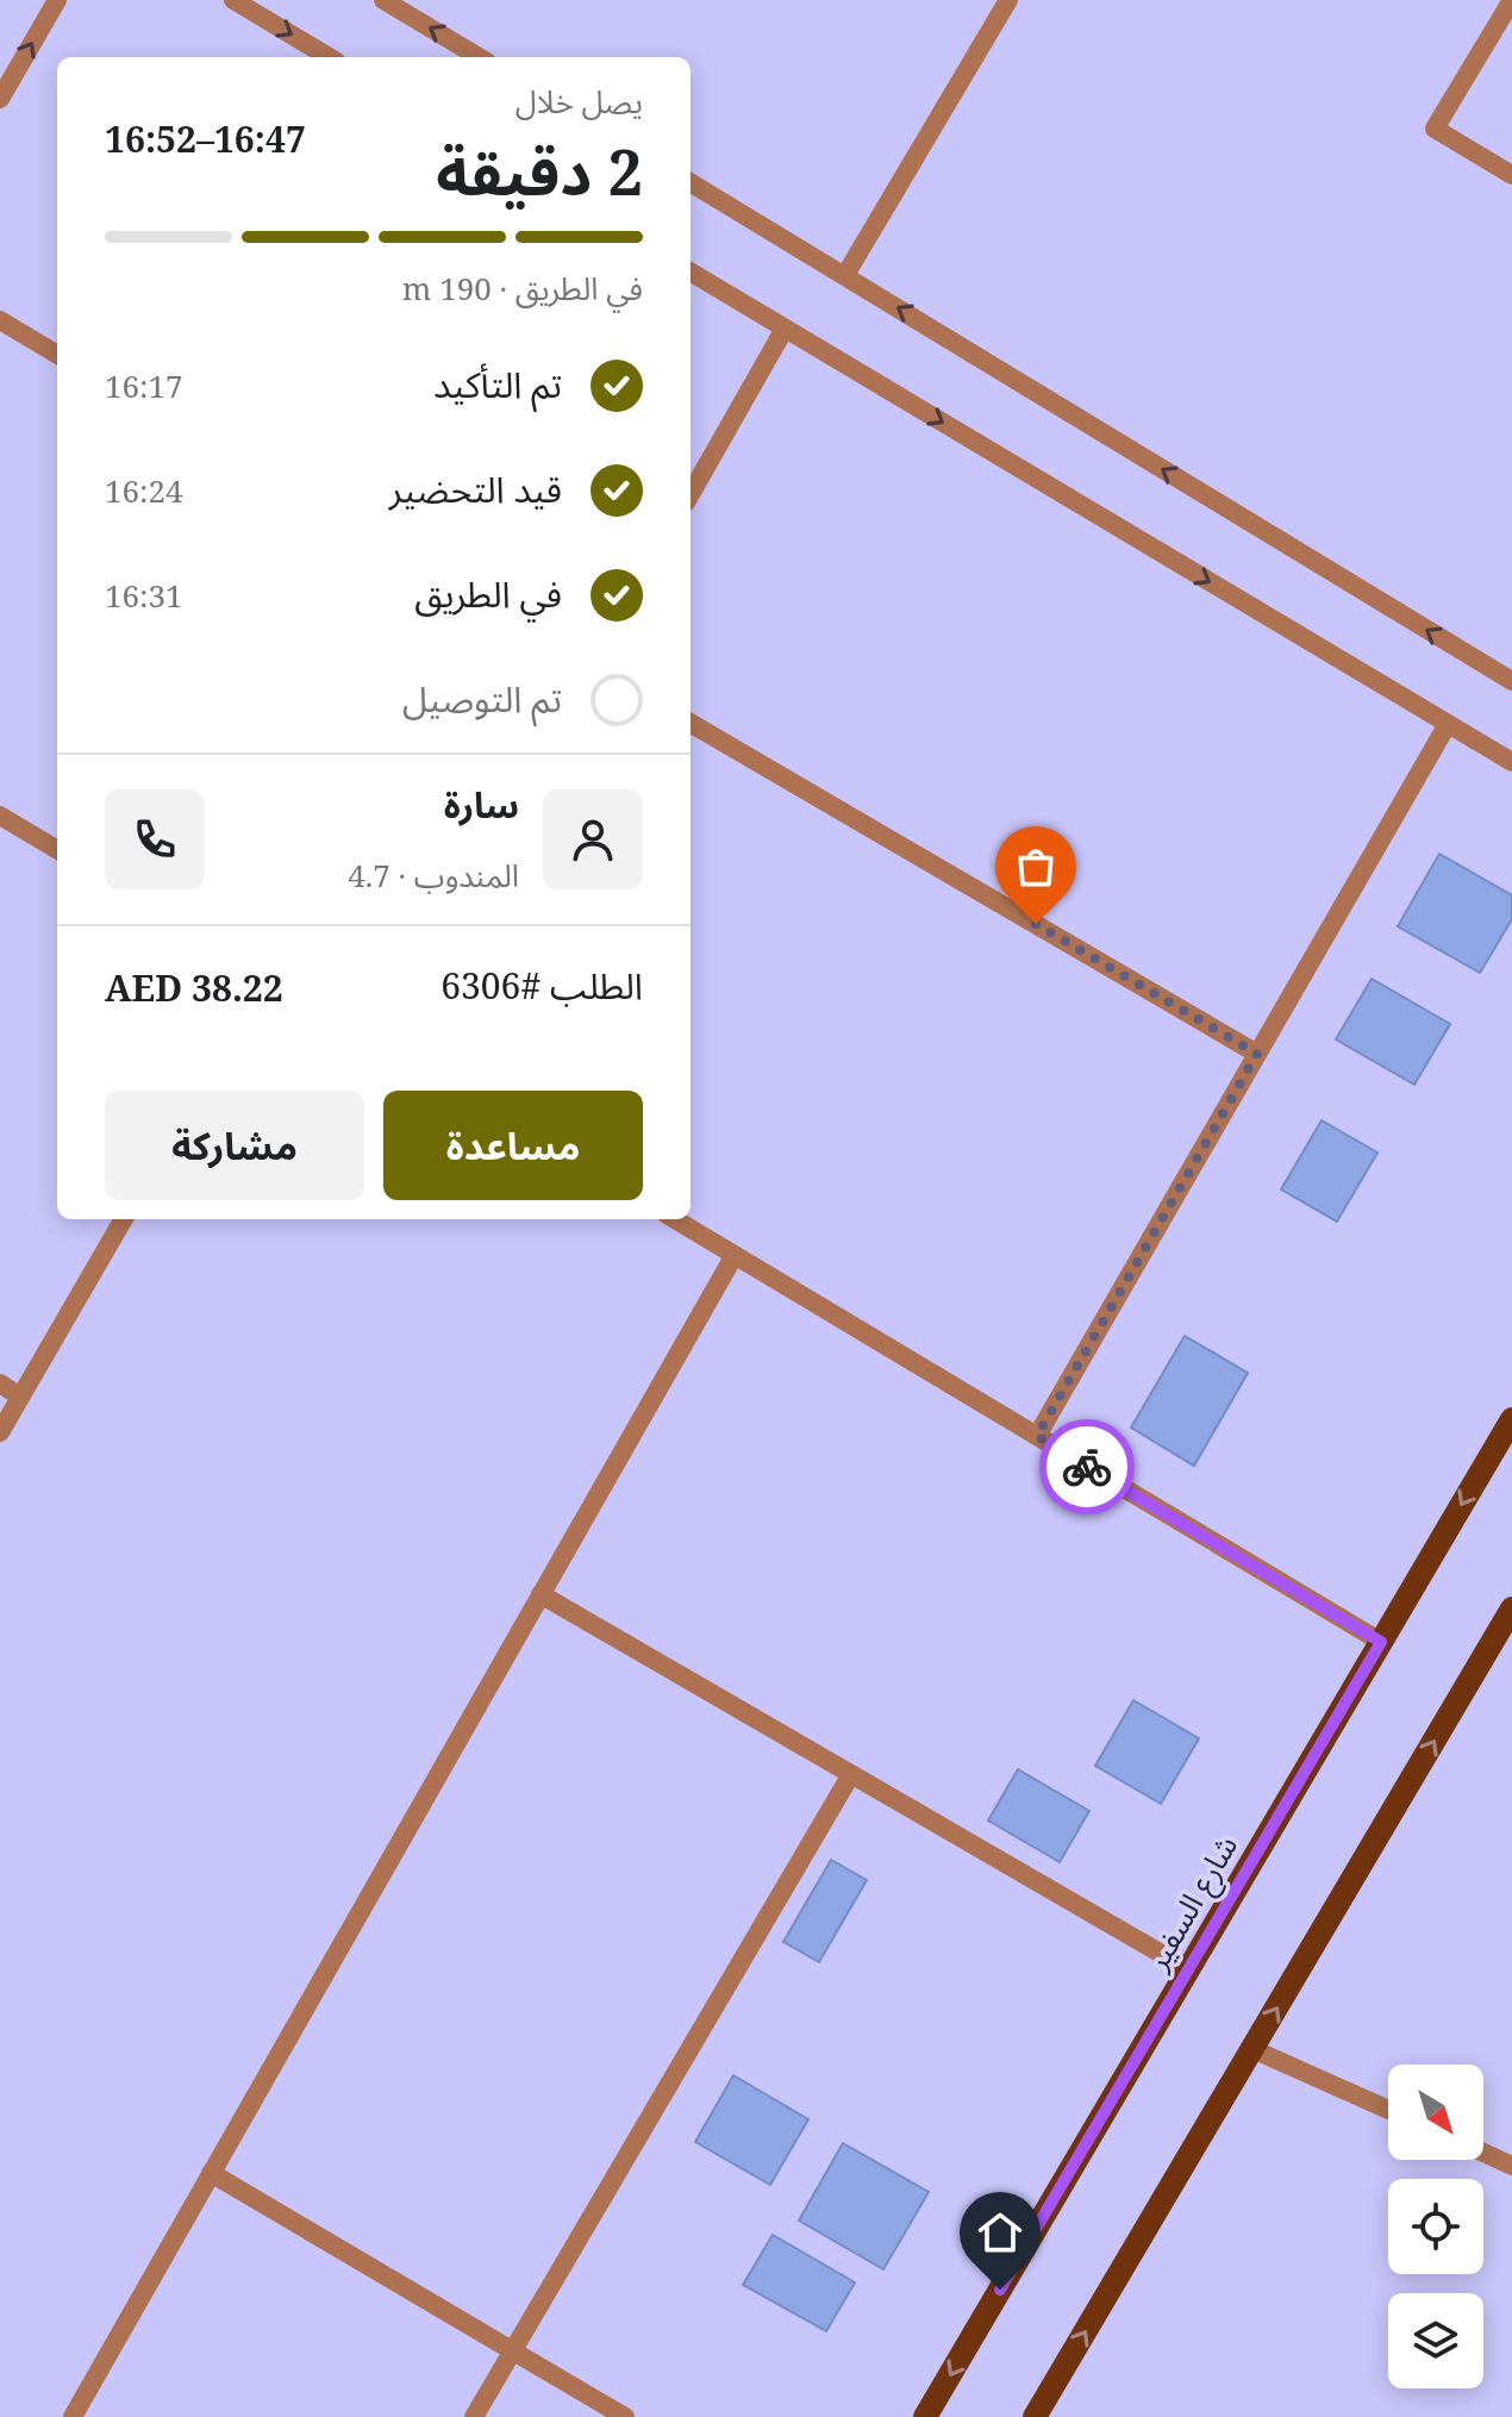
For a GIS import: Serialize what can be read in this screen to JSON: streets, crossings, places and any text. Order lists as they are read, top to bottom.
{
  "streets": {
    "main road": ["شارع السفير"]
  },
  "north": "bottom right",
  "page": {
    "heading": ["2 دقيقة", "يصل خلال", "16:47–16:52"],
    "panel": [
      "سارة",
      "المندوب · 4.7",
      "الطلب #6306",
      "AED 38.22"
    ],
    "bar": "في الطريق · 190 m",
    "list": [
      ["تم التأكيد", "16:17"],
      ["قيد التحضير", "16:24"],
      ["في الطريق", "16:31"],
      "تم التوصيل"
    ],
    "buttons": ["مساعدة", "مشاركة"]
  }
}
